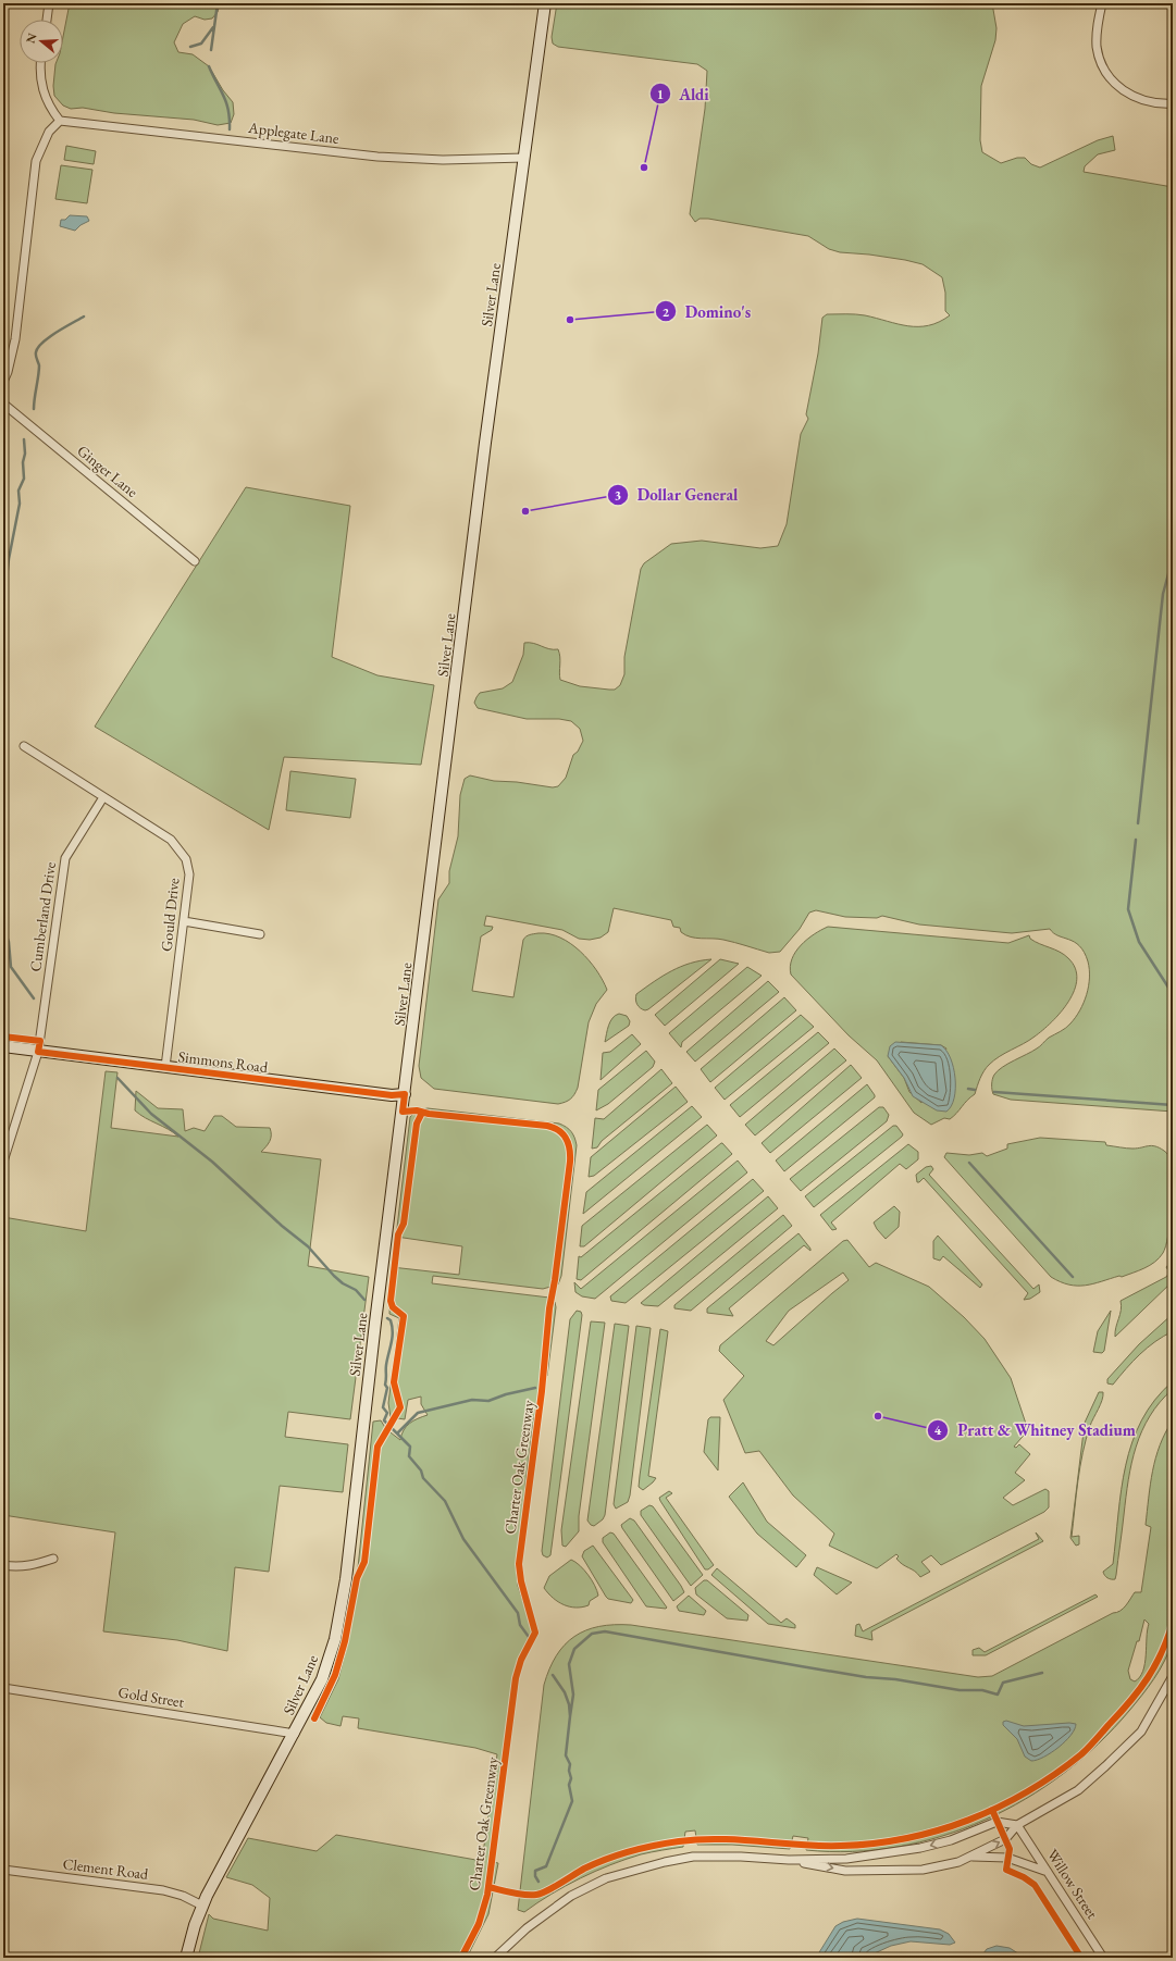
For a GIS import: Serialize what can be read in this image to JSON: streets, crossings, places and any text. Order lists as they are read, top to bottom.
{
  "streets": {
    "main road": ["Silver Lane", "Simmons Road"],
    "street": [
      "Applegate Lane",
      "Ginger Lane",
      "Gould Drive",
      "Cumberland Drive",
      "Gold Street",
      "Clement Road",
      "Willow Street"
    ],
    "cycle path": ["Charter Oak Greenway"]
  },
  "crossings": [
    ["Applegate Lane", "Silver Lane"],
    ["Silver Lane", "Simmons Road"],
    ["Silver Lane", "Gold Street"],
    ["Silver Lane", "Clement Road"],
    ["Gould Drive", "Cumberland Drive"],
    ["Gould Drive", "Simmons Road"],
    ["Cumberland Drive", "Simmons Road"]
  ],
  "places": [
    "Aldi",
    "Domino's",
    "Dollar General",
    "Pratt & Whitney Stadium"
  ],
  "north": "left"
}
